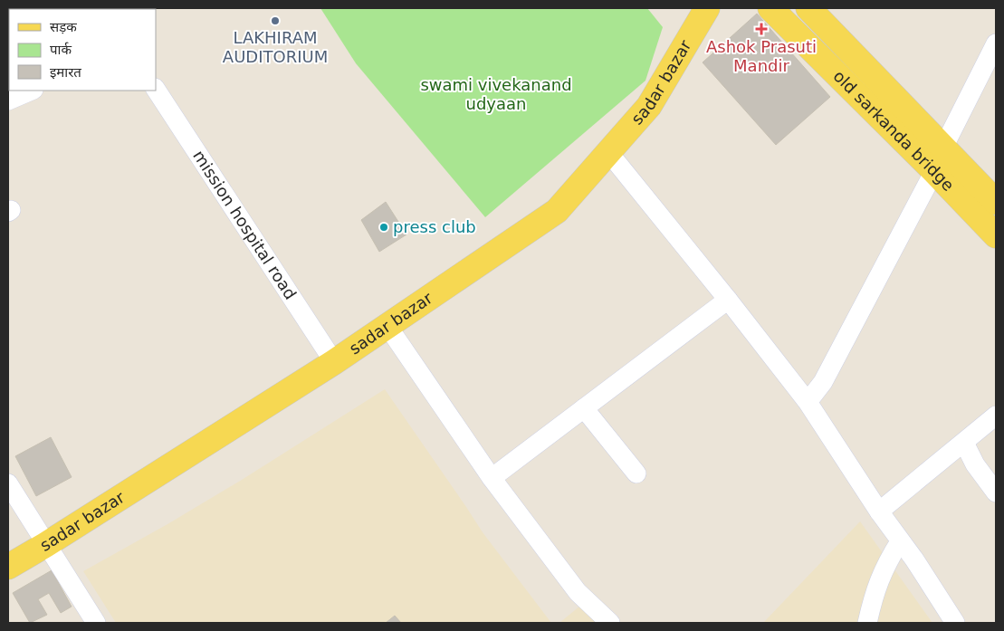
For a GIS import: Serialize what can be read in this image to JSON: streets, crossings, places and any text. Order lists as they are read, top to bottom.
{
  "streets": {
    "main road": ["sadar bazar", "old sarkanda bridge"],
    "street": ["mission hospital road"]
  },
  "crossings": [
    ["sadar bazar", "mission hospital road"]
  ],
  "parks": ["swami vivekanand udyaan"],
  "places": {
    "other": ["LAKHIRAM AUDITORIUM", "press club"],
    "health": ["Ashok Prasuti Mandir"]
  },
  "legend": ["सड़क", "पार्क", "इमारत"]
}
